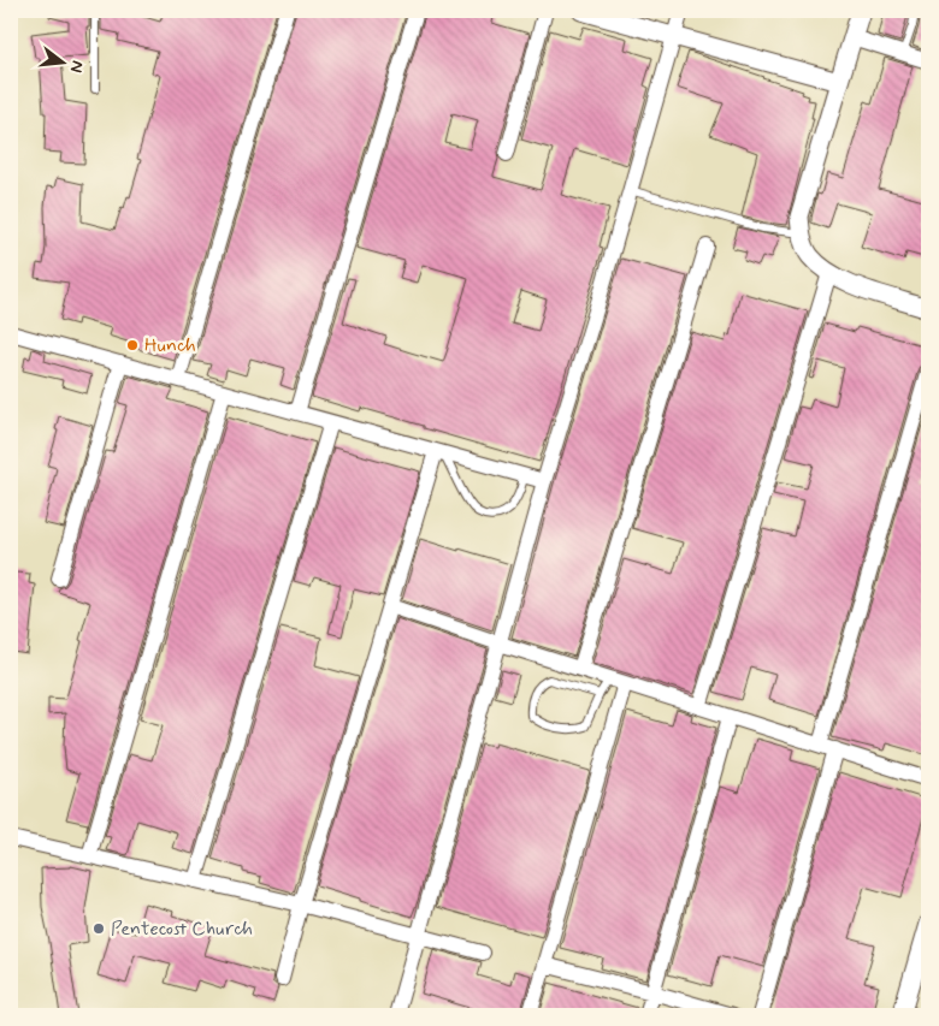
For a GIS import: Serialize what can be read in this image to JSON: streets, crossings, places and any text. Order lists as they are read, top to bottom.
{
  "places": ["Hunch", "Pentecost Church"],
  "north": "right"
}
